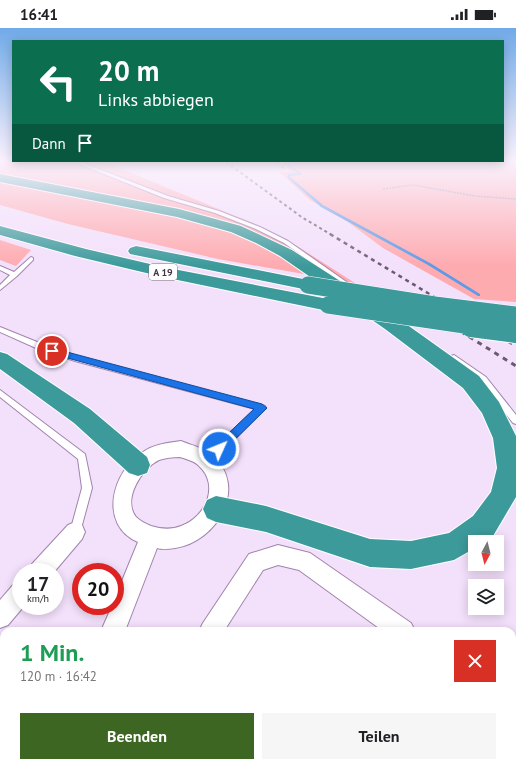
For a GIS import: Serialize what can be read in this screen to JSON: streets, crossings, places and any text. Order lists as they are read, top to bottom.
{
  "streets": {
    "highway": ["A 19"]
  },
  "north": "bottom",
  "page": {
    "status": "16:41",
    "turn": ["20 m", "Links abbiegen"],
    "then": "Dann",
    "speed": "17 km/h",
    "limit": "20",
    "heading": ["1 Min.", "120 m · 16:42"],
    "buttons": ["Beenden", "Teilen"]
  }
}
